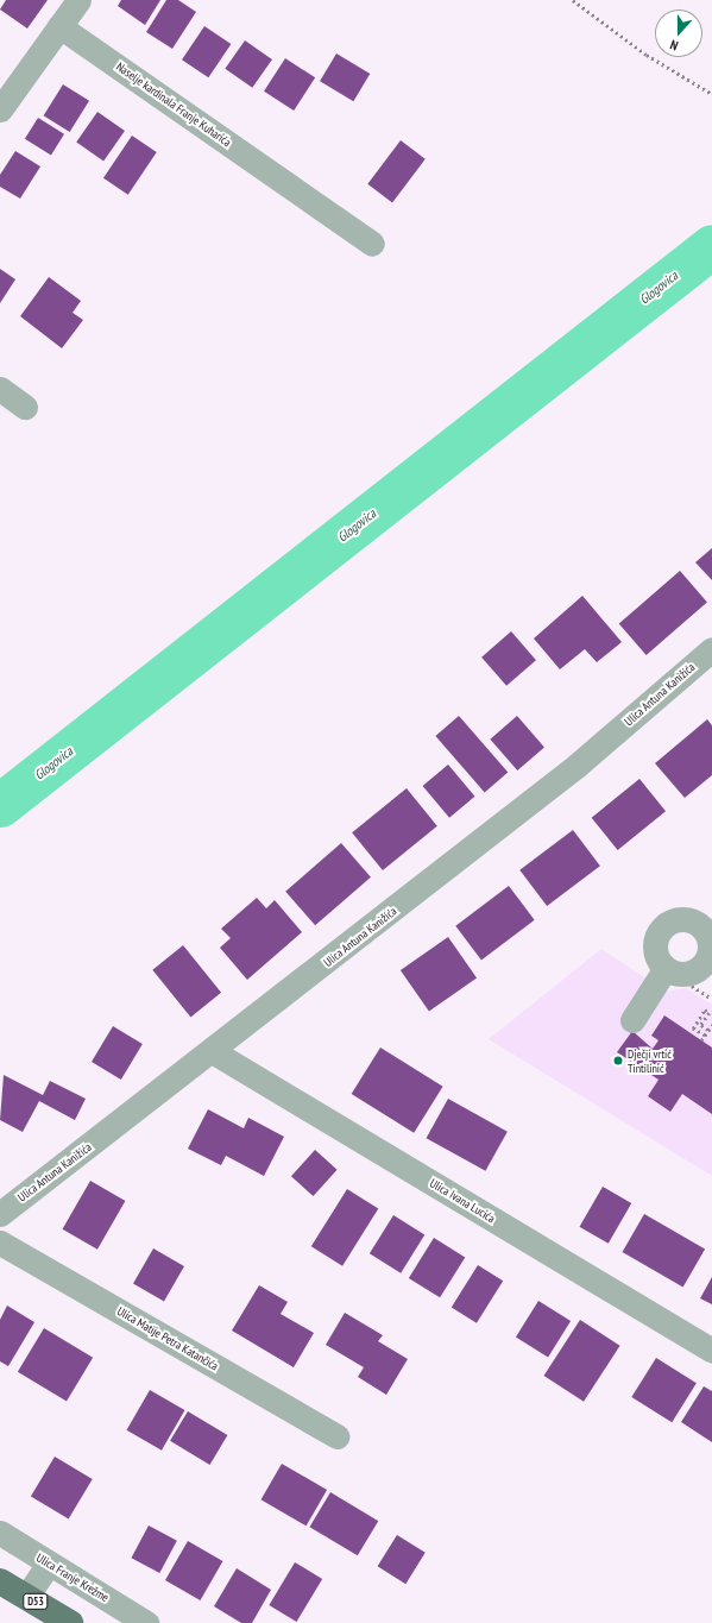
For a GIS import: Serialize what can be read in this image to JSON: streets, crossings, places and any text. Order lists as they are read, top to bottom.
{
  "streets": {
    "main road": ["D53"],
    "street": [
      "Naselje kardinala Franje Kuharića",
      "Ulica Antuna Kanižića",
      "Ulica Ivana Lucića",
      "Ulica Matije Petra Katančića",
      "Ulica Franje Krežme"
    ]
  },
  "crossings": [
    ["Ulica Antuna Kanižića", "Ulica Ivana Lucića"]
  ],
  "water": ["Glogovica"],
  "places": ["Dječji vrtić Tintilinić"],
  "north": "bottom"
}
